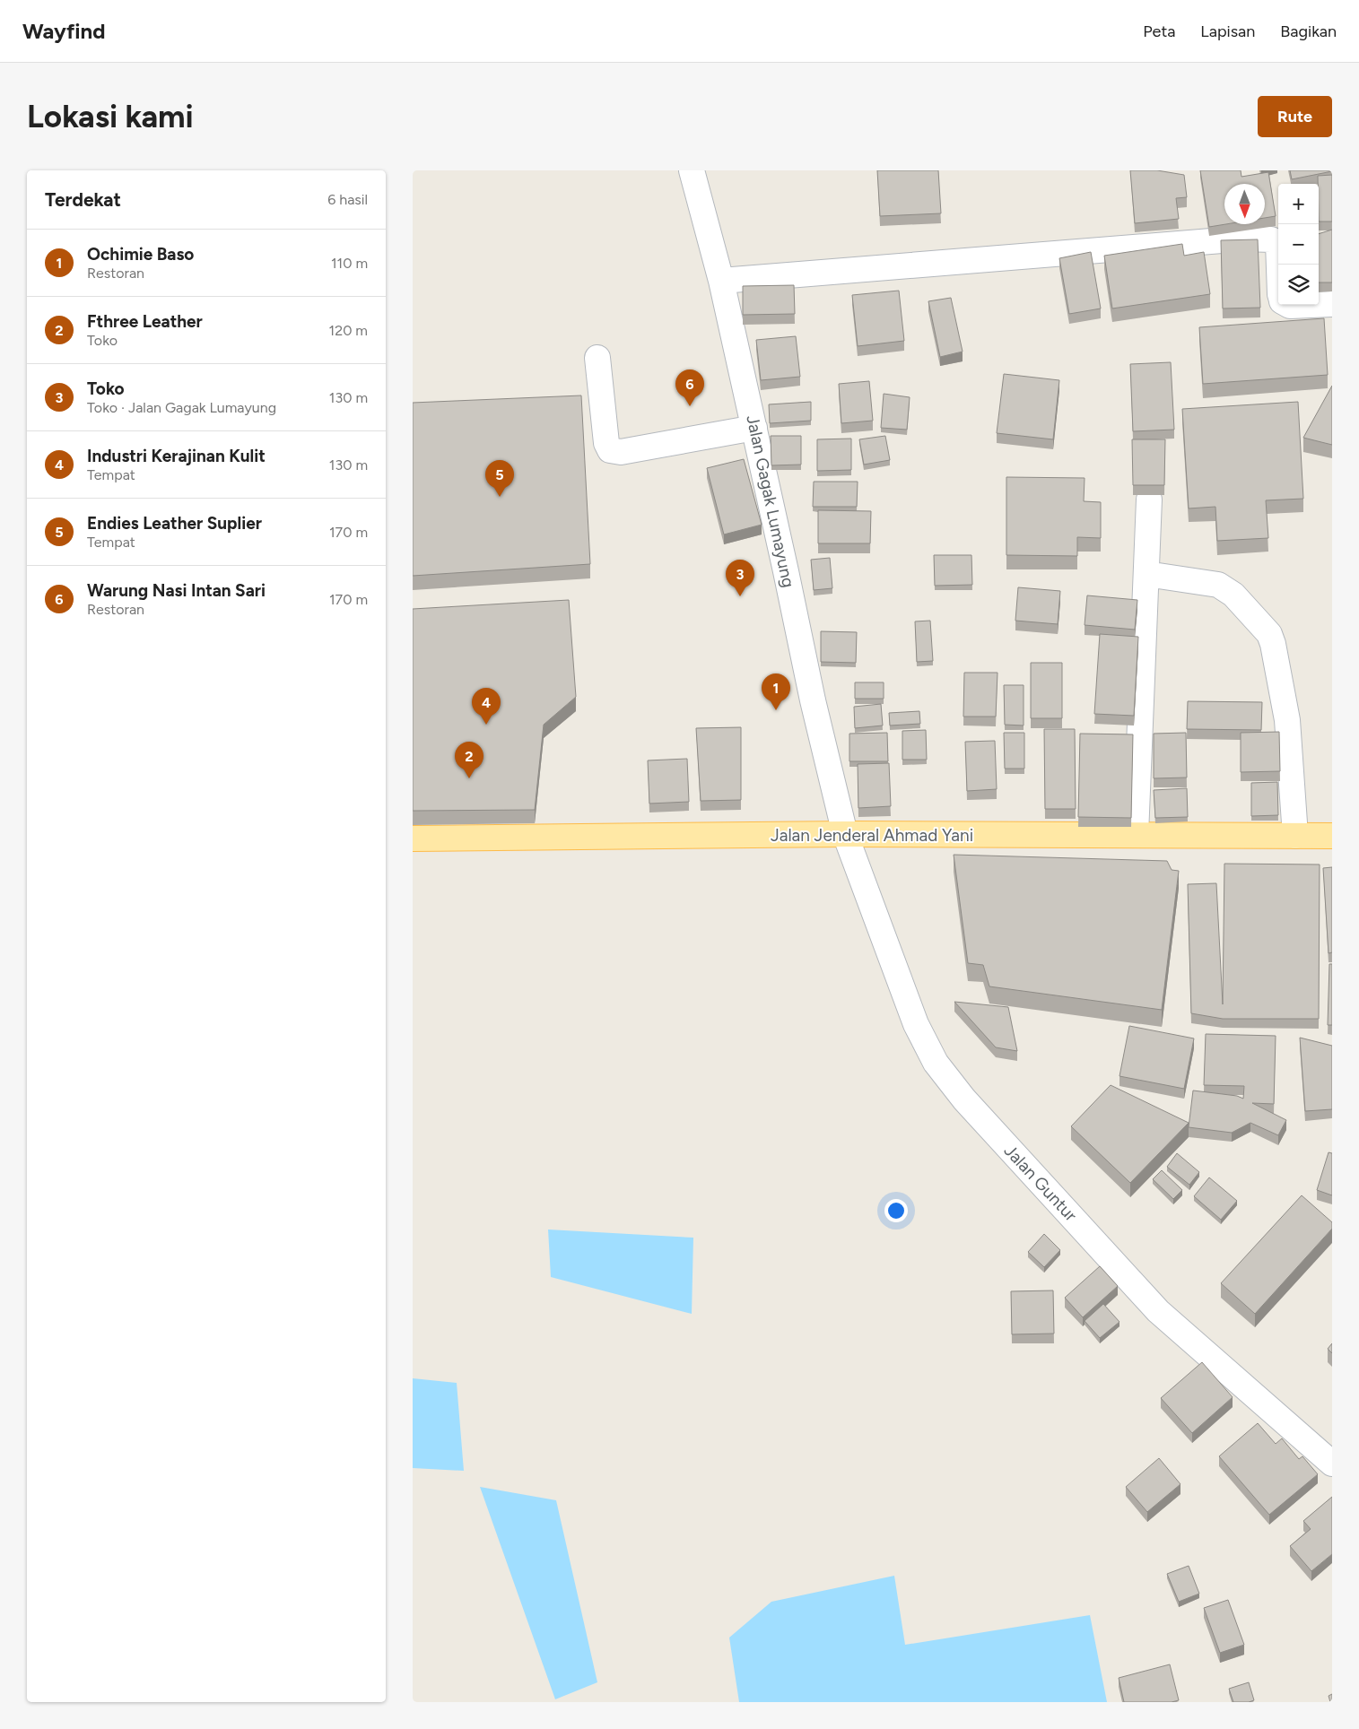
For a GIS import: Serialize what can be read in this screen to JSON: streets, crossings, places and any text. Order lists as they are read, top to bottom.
{
  "streets": {
    "main road": ["Jalan Jenderal Ahmad Yani"],
    "street": ["Jalan Gagak Lumayung", "Jalan Guntur"]
  },
  "crossings": [
    ["Jalan Gagak Lumayung", "Jalan Jenderal Ahmad Yani"],
    ["Jalan Gagak Lumayung", "Jalan Guntur"],
    ["Jalan Jenderal Ahmad Yani", "Jalan Guntur"]
  ],
  "north": "bottom",
  "page": {
    "header": "Wayfind",
    "nav": ["Peta", "Lapisan", "Bagikan"],
    "buttons": "Rute",
    "title": "Lokasi kami",
    "heading": ["Terdekat", "6 hasil"],
    "map_buttons": ["+", "−"],
    "list": [
      {
        "mark": "1",
        "name": "Ochimie Baso",
        "note": "Restoran",
        "value": "110 m"
      },
      {
        "mark": "2",
        "name": "Fthree Leather",
        "note": "Toko",
        "value": "120 m"
      },
      {
        "mark": "3",
        "name": "Toko",
        "note": "Toko · Jalan Gagak Lumayung",
        "value": "130 m"
      },
      {
        "mark": "4",
        "name": "Industri Kerajinan Kulit",
        "note": "Tempat",
        "value": "130 m"
      },
      {
        "mark": "5",
        "name": "Endies Leather Suplier",
        "note": "Tempat",
        "value": "170 m"
      },
      {
        "mark": "6",
        "name": "Warung Nasi Intan Sari",
        "note": "Restoran",
        "value": "170 m"
      }
    ],
    "pins": [
      "6",
      "5",
      "3",
      "1",
      "4",
      "2"
    ]
  }
}
